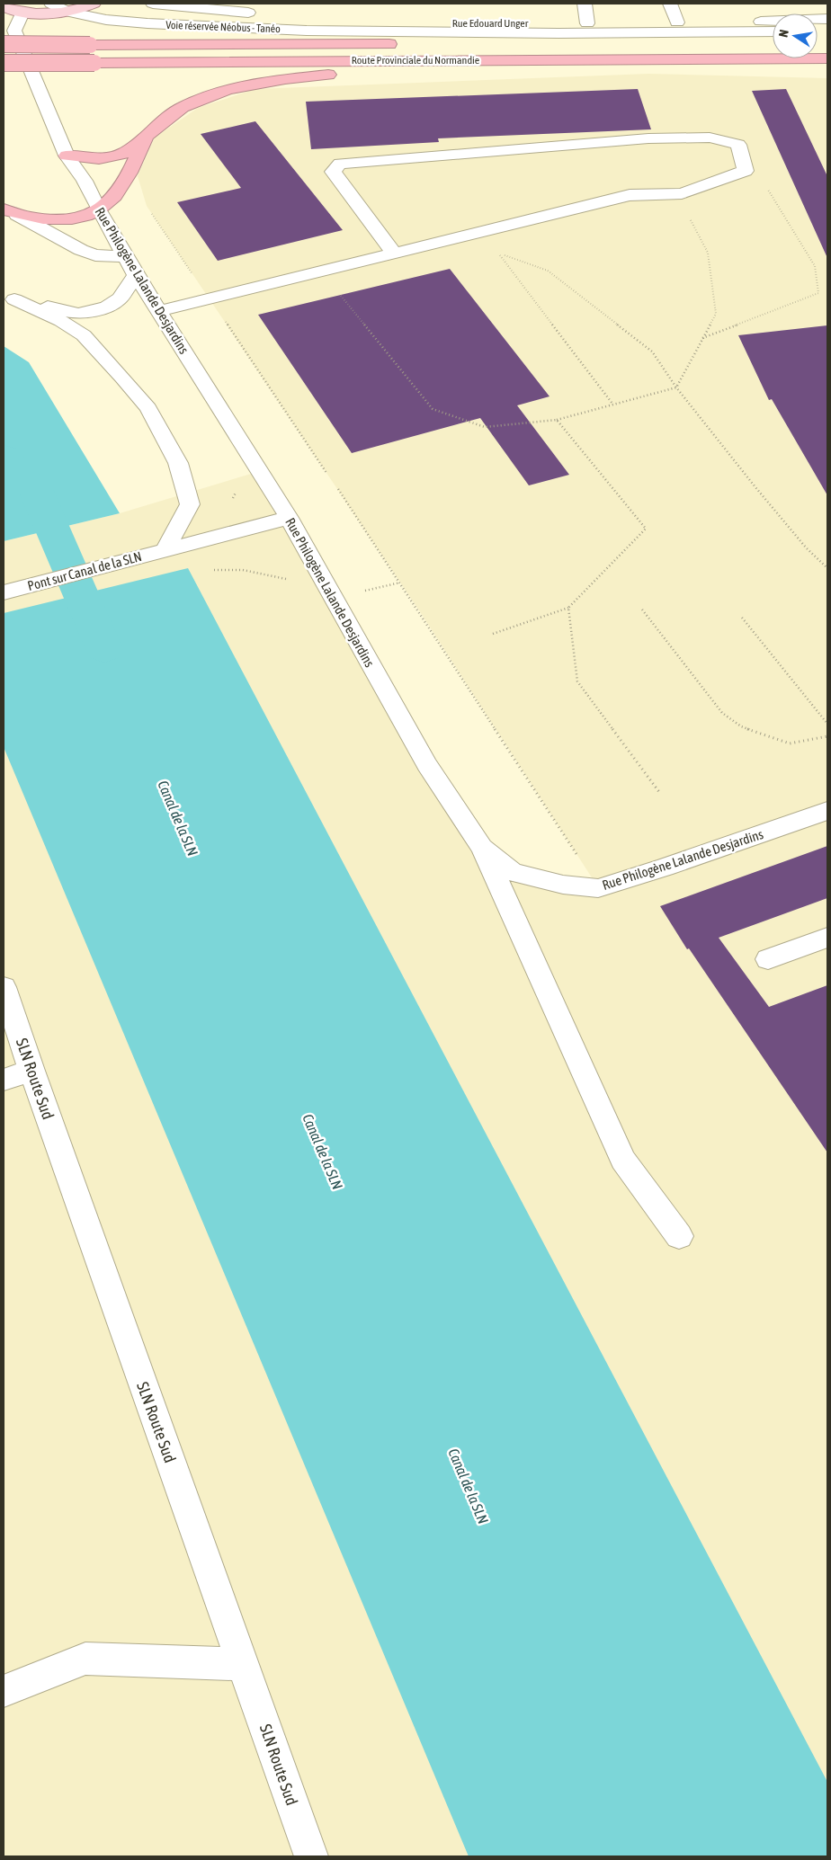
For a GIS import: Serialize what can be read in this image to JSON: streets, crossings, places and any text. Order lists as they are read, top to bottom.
{
  "streets": {
    "highway": ["Route Provinciale du Normandie"],
    "street": [
      "Rue Edouard Unger",
      "Voie réservée Néobus - Tanéo",
      "Rue Philogène Lalande Desjardins",
      "Pont sur Canal de la SLN",
      "SLN Route Sud"
    ]
  },
  "crossings": [
    ["Rue Philogène Lalande Desjardins", "Pont sur Canal de la SLN"]
  ],
  "water": ["Canal de la SLN"],
  "north": "left"
}
